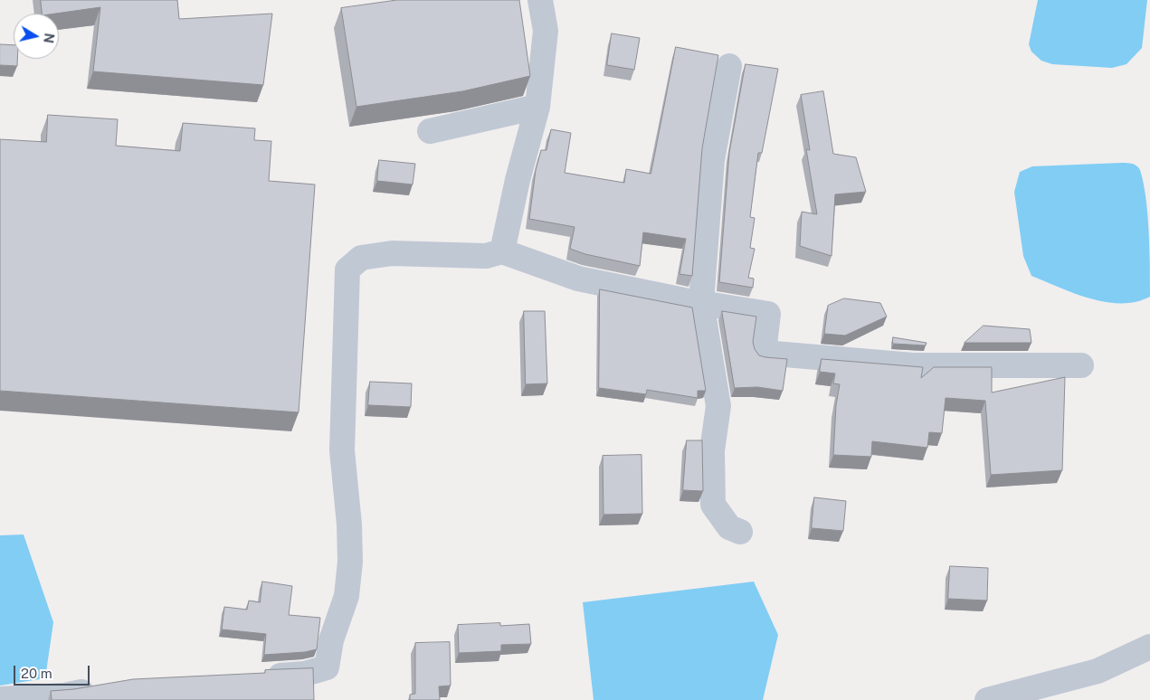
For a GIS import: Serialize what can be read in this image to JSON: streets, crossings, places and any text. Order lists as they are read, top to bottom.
{
  "scale_bar": "20 m",
  "north": "right"
}
